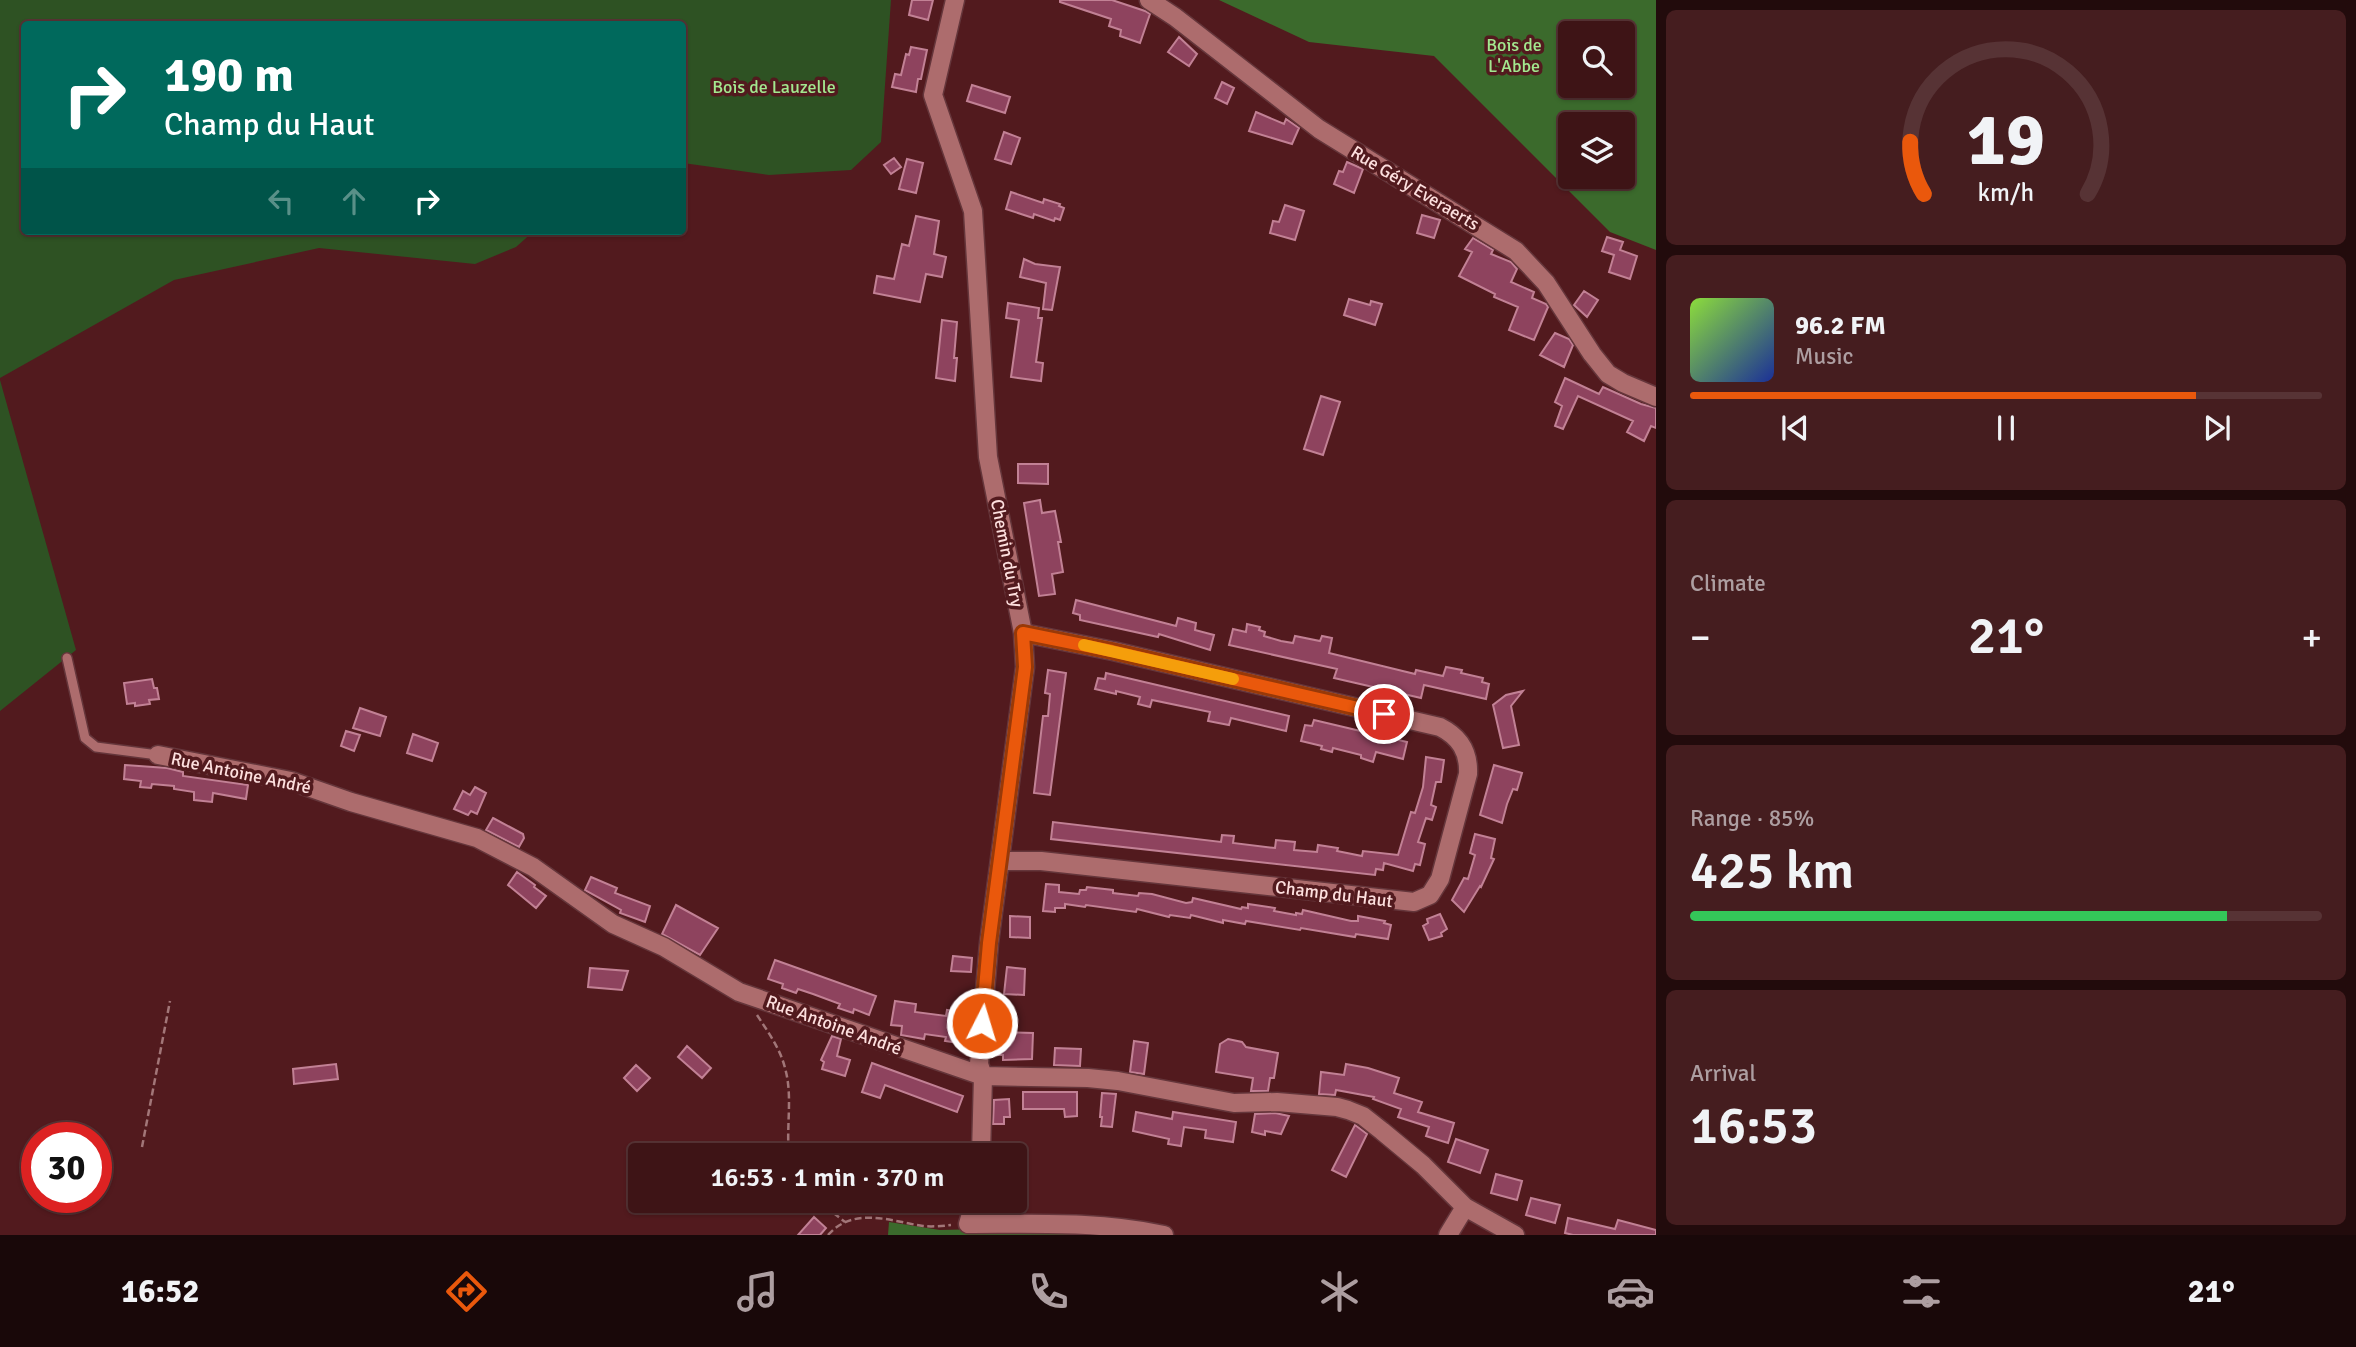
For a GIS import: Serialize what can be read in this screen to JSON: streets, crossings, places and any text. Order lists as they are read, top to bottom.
{
  "streets": {
    "street": [
      "Rue Géry Everaerts",
      "Chemin du Try",
      "Rue Antoine André",
      "Champ du Haut"
    ]
  },
  "crossings": [
    ["Chemin du Try", "Rue Antoine André"],
    ["Chemin du Try", "Champ du Haut"]
  ],
  "parks": ["Bois de L'Abbe", "Bois de Lauzelle"],
  "page": {
    "turn": ["190 m", "Champ du Haut"],
    "song": ["96.2 FM", "Music"],
    "tile": [
      "Climate",
      ["Range · 85%", "425 km"],
      ["Arrival", "16:53"]
    ],
    "heat": ["−", "21°", "+"],
    "limit": "30",
    "trip": "16:53 · 1 min · 370 m",
    "tabs": ["16:52", "21°"],
    "gauge": ["19", "km/h"]
  }
}
